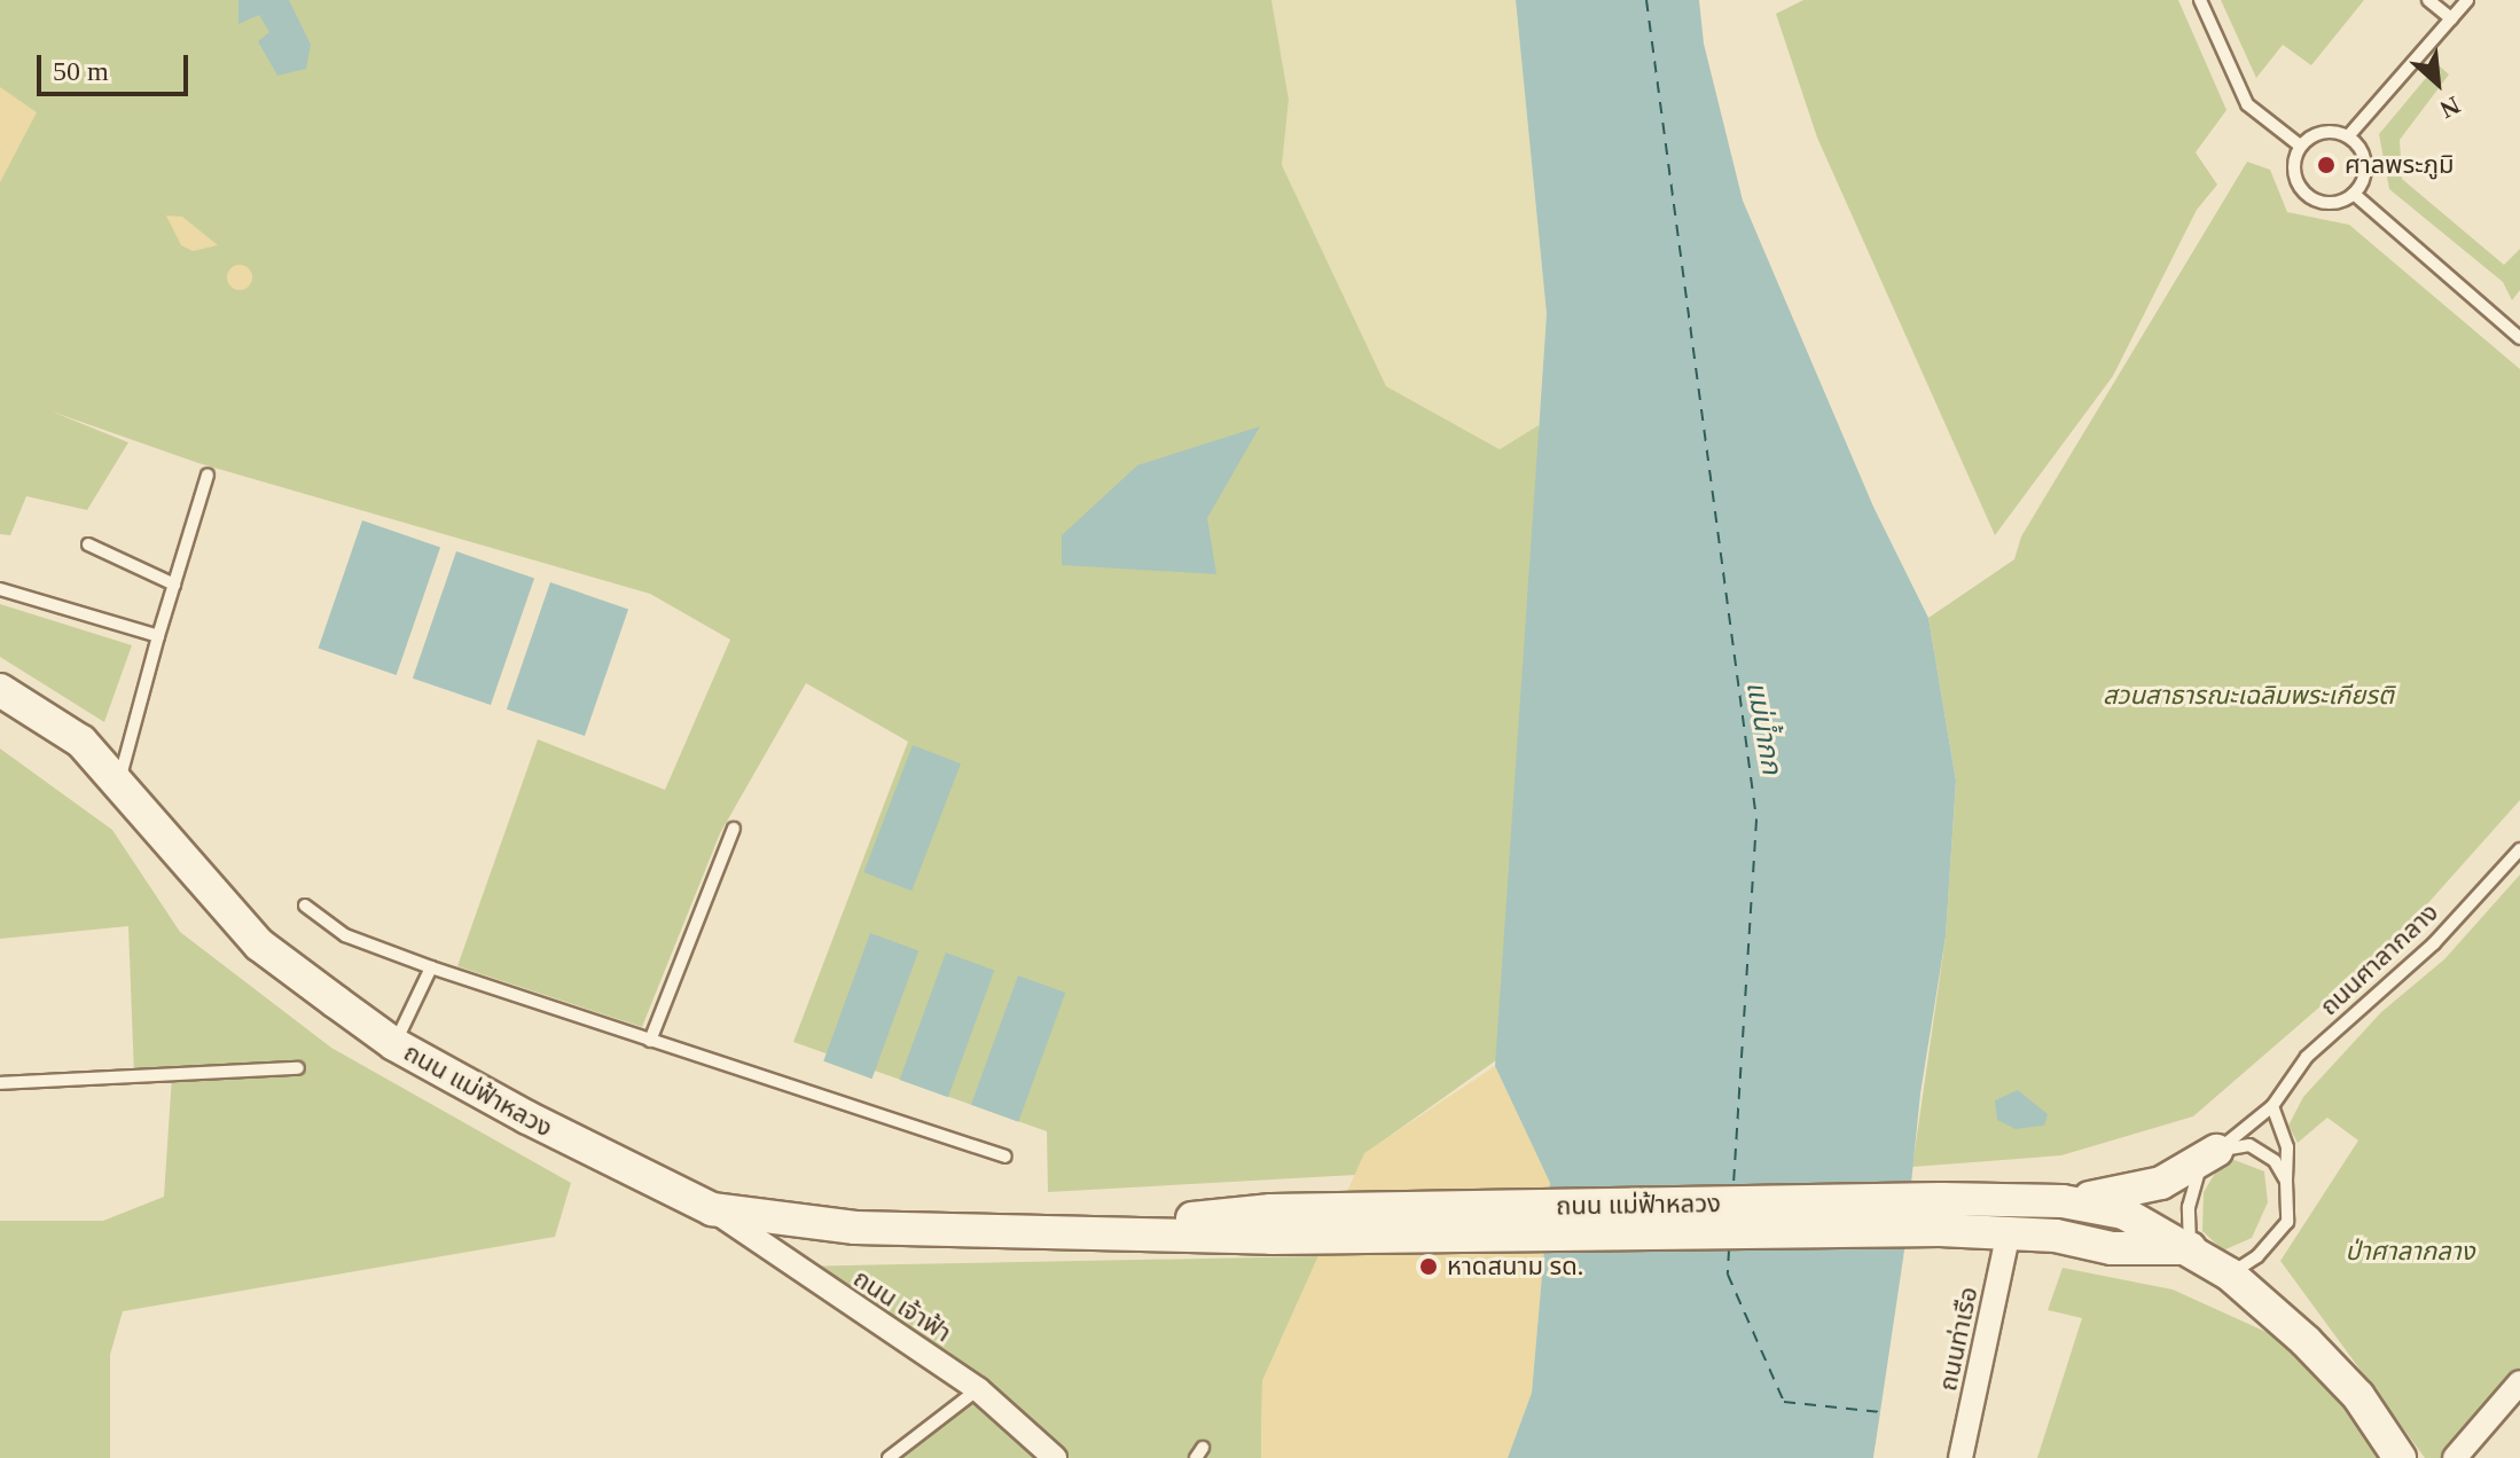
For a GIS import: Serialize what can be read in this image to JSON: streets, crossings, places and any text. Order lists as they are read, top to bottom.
{
  "streets": {
    "street": ["ถนน แม่ฟ้าหลวง", "ถนน เจ้าฟ้า", "ถนนท่าเรือ"],
    "lane": ["ถนนศาลากลาง"]
  },
  "crossings": [
    ["ถนนศาลากลาง", "ถนน แม่ฟ้าหลวง"],
    ["ถนน แม่ฟ้าหลวง", "ถนน เจ้าฟ้า"],
    ["ถนน แม่ฟ้าหลวง", "ถนนท่าเรือ"]
  ],
  "water": ["แม่น้ำกก"],
  "parks": ["สวนสาธารณะเฉลิมพระเกียรติ", "ป่าศาลากลาง"],
  "places": ["ศาลพระภูมิ", "หาดสนาม รด."],
  "scale_bar": "50 m",
  "north": "bottom right"
}
